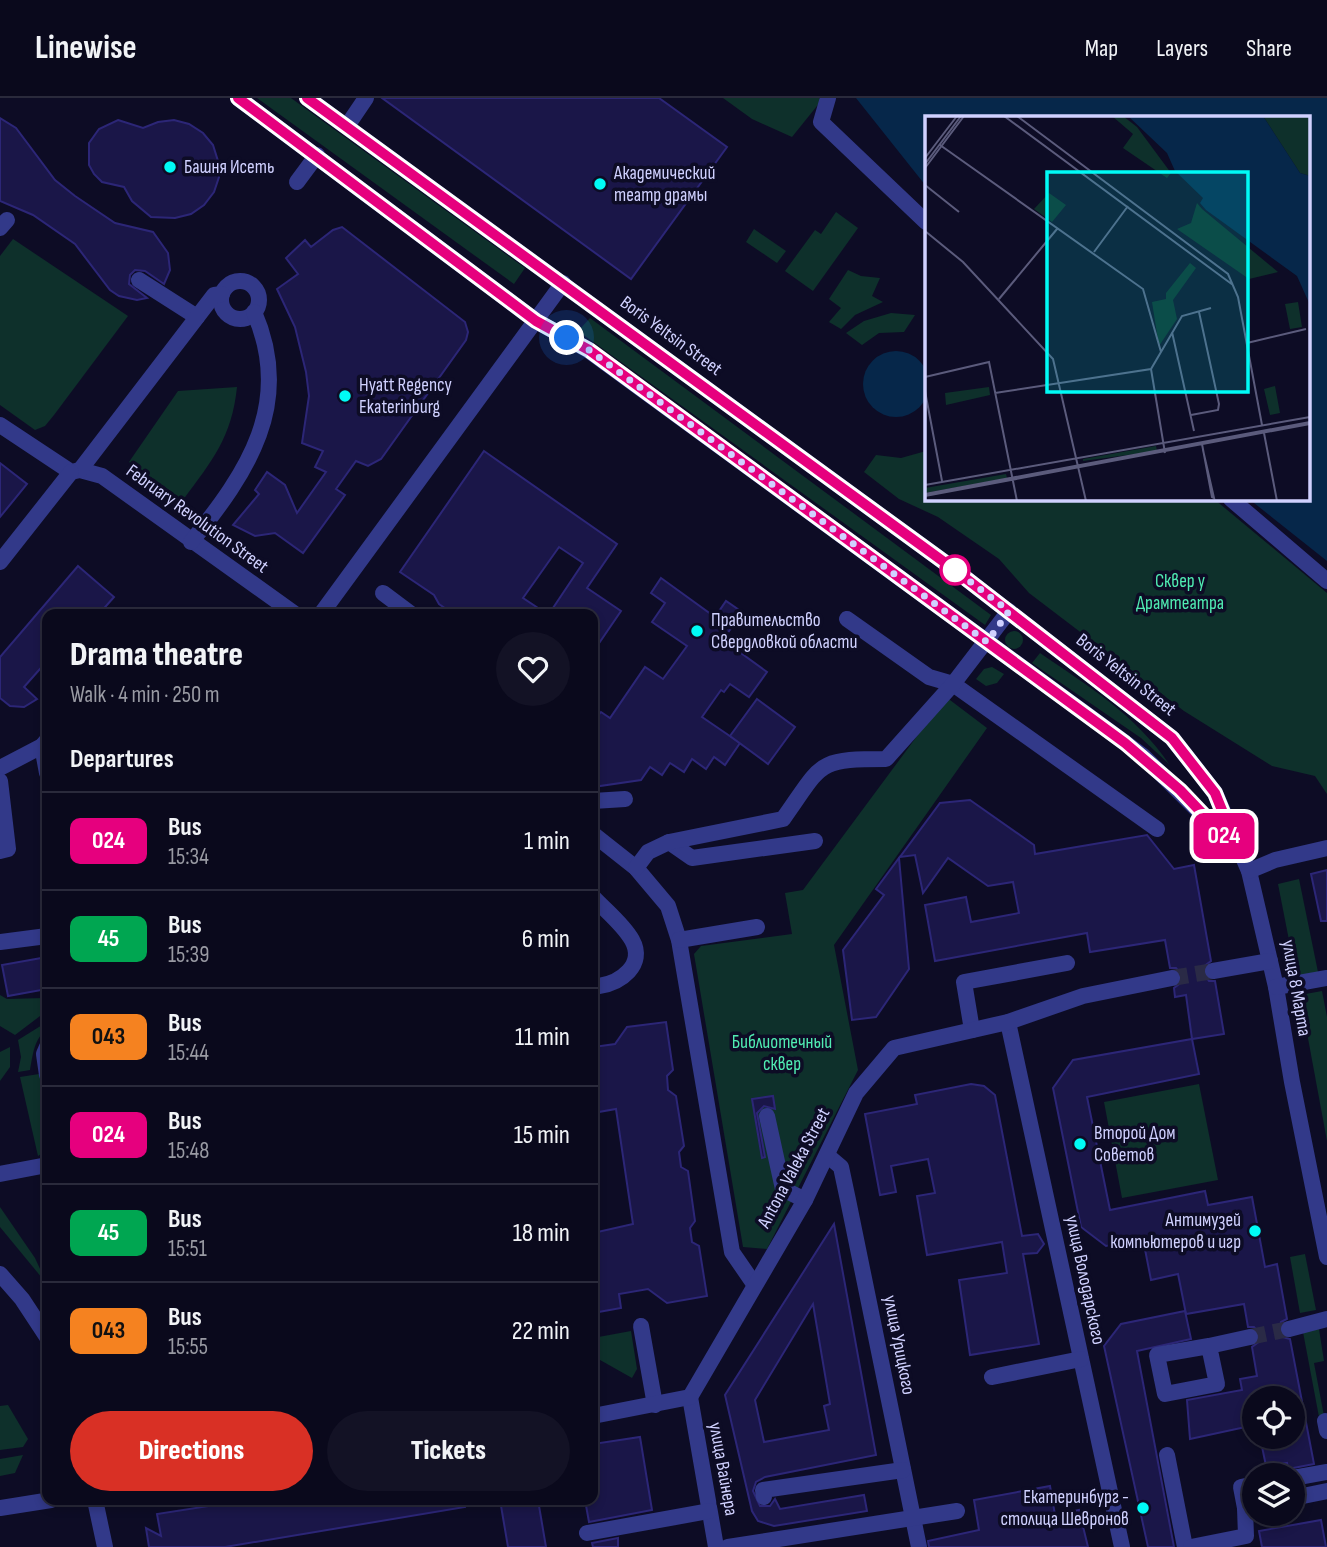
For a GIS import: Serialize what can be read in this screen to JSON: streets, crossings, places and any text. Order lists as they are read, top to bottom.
{
  "streets": {
    "street": [
      "Boris Yeltsin Street",
      "February Revolution Street",
      "улица 8 Марта",
      "Antona Valeka Street",
      "улица Володарского",
      "улица Урицкого",
      "улица Вайнера"
    ]
  },
  "crossings": [
    ["Boris Yeltsin Street", "улица 8 Марта"],
    ["Antona Valeka Street", "улица Володарского"],
    ["Antona Valeka Street", "улица Урицкого"],
    ["Antona Valeka Street", "улица Вайнера"]
  ],
  "parks": ["Сквер у Драмтеатра", "Библиотечный сквер"],
  "places": [
    "Башня Исеть",
    "Академический театр драмы",
    "Hyatt Regency Ekaterinburg",
    "Правительство Свердловкой области",
    "Второй Дом Советов",
    "Антимузей компьютеров и игр",
    "Екатеринбург - столица Шевронов"
  ],
  "lines": ["bus line 024"],
  "page": {
    "header": "Linewise",
    "nav": ["Map", "Layers", "Share"],
    "on_map": "024",
    "heading": [
      ["Drama theatre", "Walk · 4 min · 250 m"],
      "Departures"
    ],
    "list": [
      {
        "mark": "024",
        "name": "Bus",
        "note": "15:34",
        "value": "1 min"
      },
      {
        "mark": "45",
        "name": "Bus",
        "note": "15:39",
        "value": "6 min"
      },
      {
        "mark": "043",
        "name": "Bus",
        "note": "15:44",
        "value": "11 min"
      },
      {
        "mark": "024",
        "name": "Bus",
        "note": "15:48",
        "value": "15 min"
      },
      {
        "mark": "45",
        "name": "Bus",
        "note": "15:51",
        "value": "18 min"
      },
      {
        "mark": "043",
        "name": "Bus",
        "note": "15:55",
        "value": "22 min"
      }
    ],
    "buttons": ["Directions", "Tickets"]
  }
}
